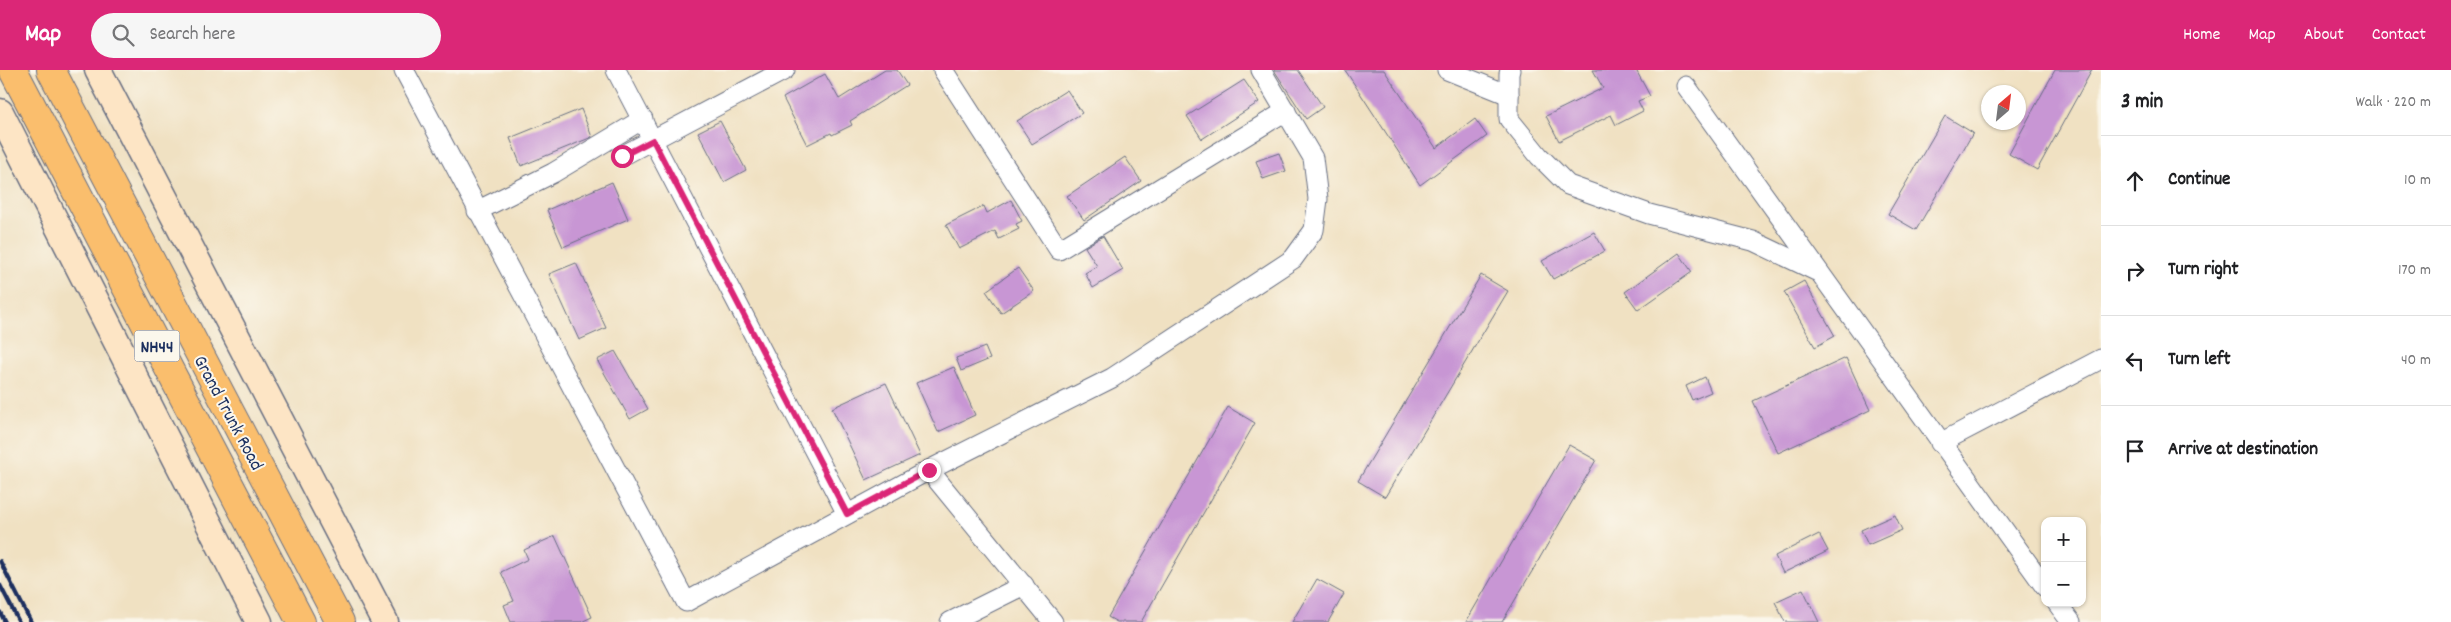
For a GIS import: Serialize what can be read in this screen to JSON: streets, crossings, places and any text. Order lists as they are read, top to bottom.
{
  "streets": {
    "highway": ["NH44", "Grand Trunk Road"]
  },
  "north": "top right",
  "page": {
    "header": "Map",
    "search": "Search here",
    "nav": [
      "Home",
      "Map",
      "About",
      "Contact"
    ],
    "heading": ["3 min", "Walk · 220 m"],
    "list": [
      ["Continue", "10 m"],
      ["Turn right", "170 m"],
      ["Turn left", "40 m"],
      "Arrive at destination"
    ],
    "map_buttons": ["+", "−"]
  }
}
